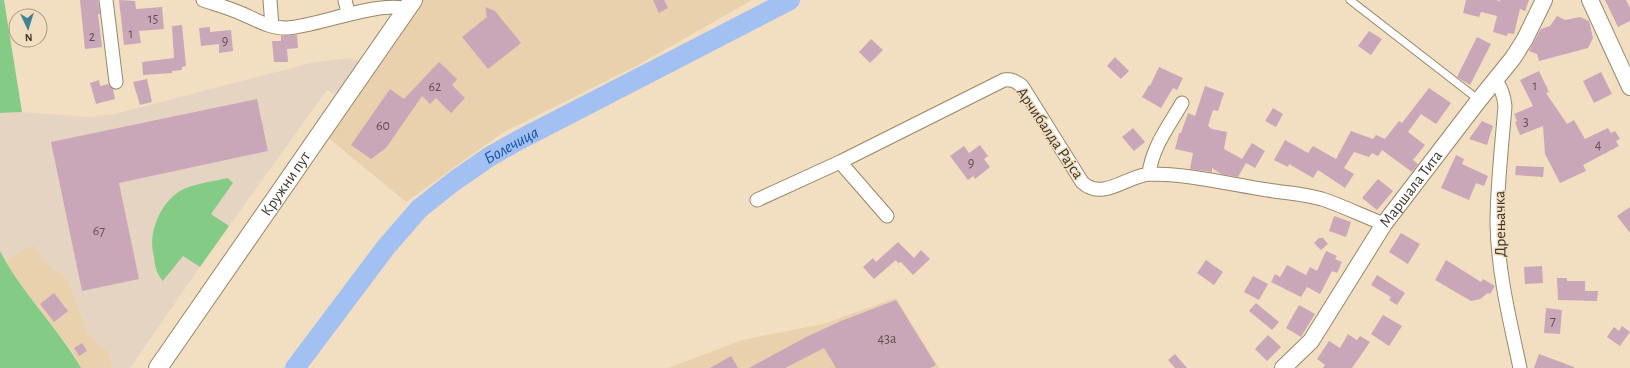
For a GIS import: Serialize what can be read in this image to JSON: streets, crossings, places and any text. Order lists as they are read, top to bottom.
{
  "streets": {
    "main road": ["Кружни пут"],
    "street": ["Арчибалда Рајса", "Маршала Тита", "Дрењачка"]
  },
  "crossings": [
    ["Арчибалда Рајса", "Маршала Тита"],
    ["Маршала Тита", "Дрењачка"]
  ],
  "water": ["Болечица"],
  "house_numbers": [
    "15",
    "1",
    "2",
    "9",
    "1",
    "62",
    "3",
    "60",
    "4",
    "9",
    "67",
    "7",
    "43a"
  ],
  "north": "bottom"
}
